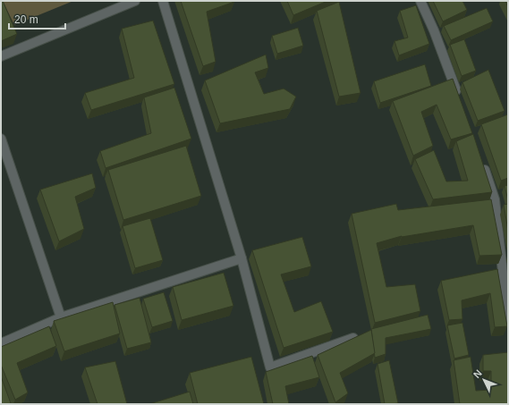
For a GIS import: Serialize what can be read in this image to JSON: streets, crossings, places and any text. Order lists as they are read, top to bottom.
{
  "scale_bar": "20 m",
  "north": "top left"
}
